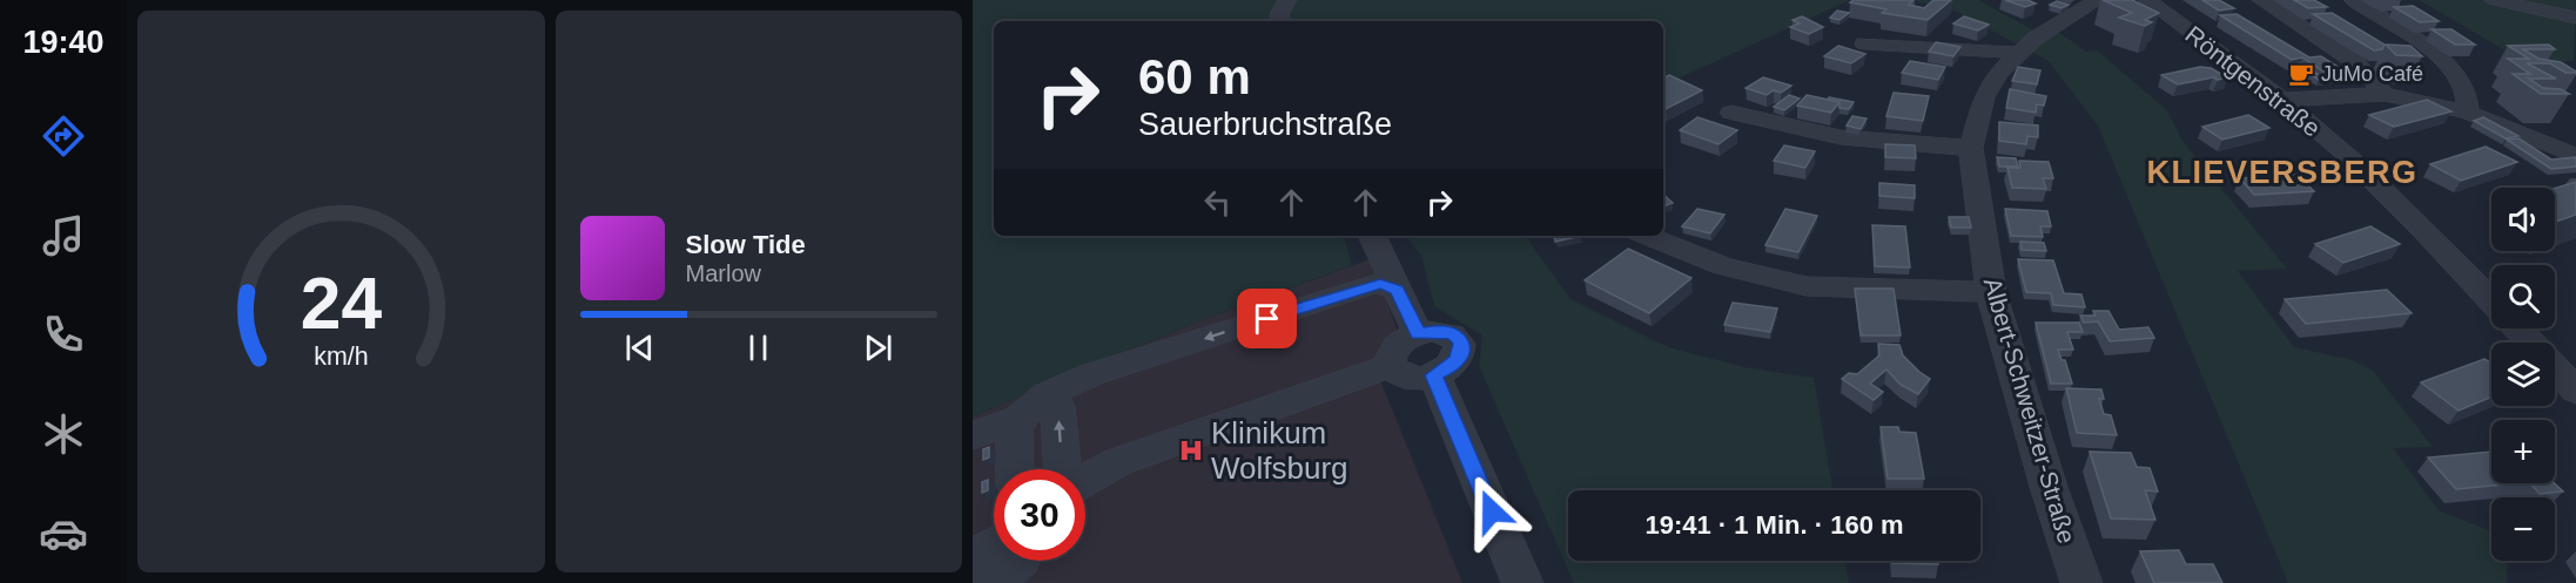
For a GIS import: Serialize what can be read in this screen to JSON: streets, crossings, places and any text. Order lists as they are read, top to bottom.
{
  "streets": {
    "street": ["Röntgenstraße", "Albert-Schweitzer-Straße"]
  },
  "districts": ["KLIEVERSBERG"],
  "places": {
    "cafe": ["JuMo Café"],
    "hospital": ["Klinikum Wolfsburg"]
  },
  "page": {
    "tabs": "19:40",
    "turn": ["60 m", "Sauerbruchstraße"],
    "map_buttons": ["+", "−"],
    "song": ["Slow Tide", "Marlow"],
    "limit": "30",
    "trip": "19:41 · 1 Min. · 160 m",
    "gauge": ["24", "km/h"]
  }
}
